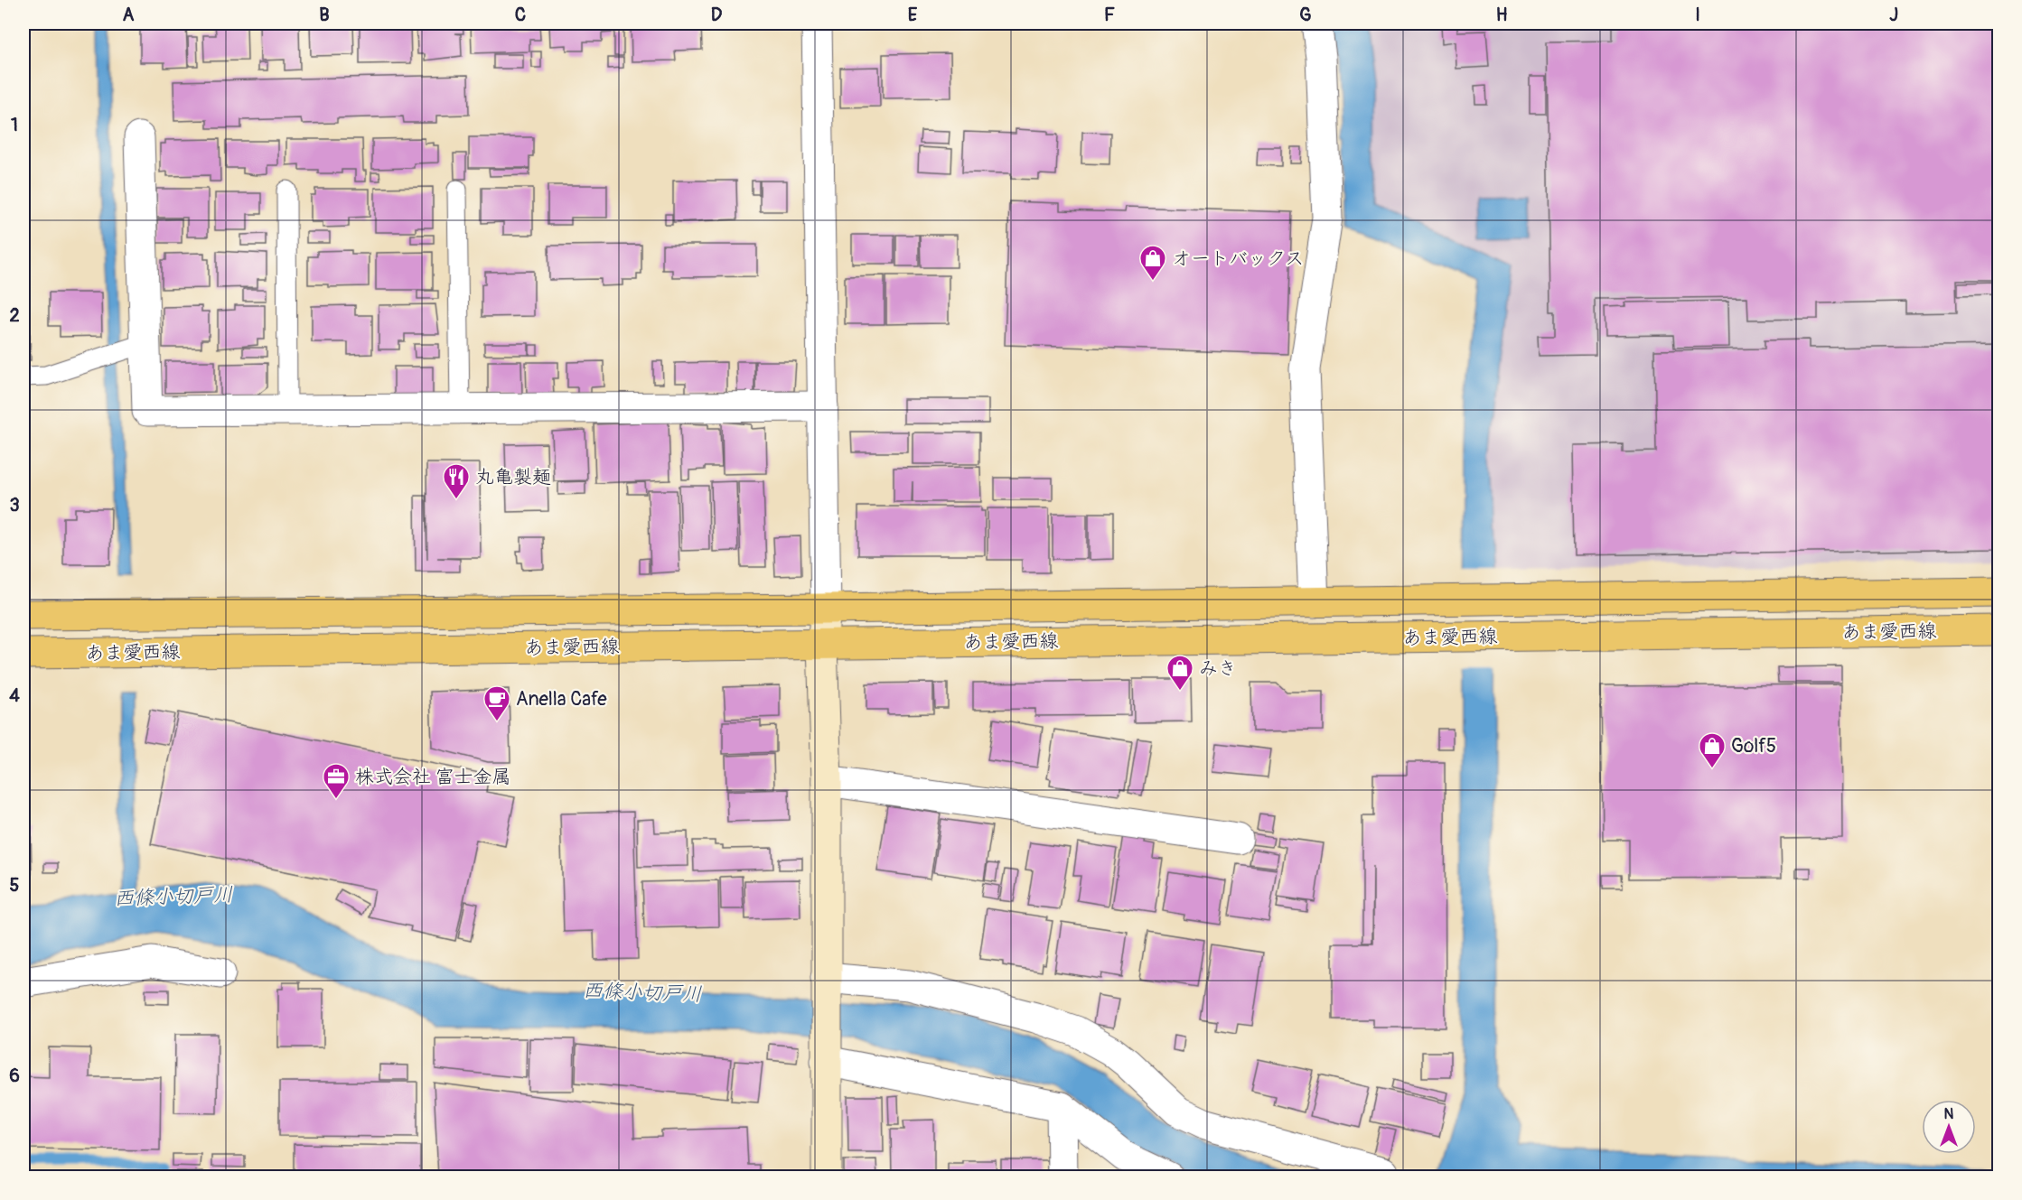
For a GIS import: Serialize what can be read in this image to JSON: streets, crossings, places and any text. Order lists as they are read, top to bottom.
{
  "streets": {
    "main road": ["あま愛西線"]
  },
  "water": ["西條小切戸川"],
  "places": {
    "shop": ["オートバックス", "みき", "Golf5"],
    "restaurant": ["丸亀製麺"],
    "cafe": ["Anella Cafe"],
    "office": ["株式会社 富士金属"]
  },
  "north": "top",
  "grid": {
    "columns": [
      "A",
      "B",
      "C",
      "D",
      "E",
      "F",
      "G",
      "H",
      "I",
      "J"
    ],
    "rows": [
      "1",
      "2",
      "3",
      "4",
      "5",
      "6"
    ]
  }
}
